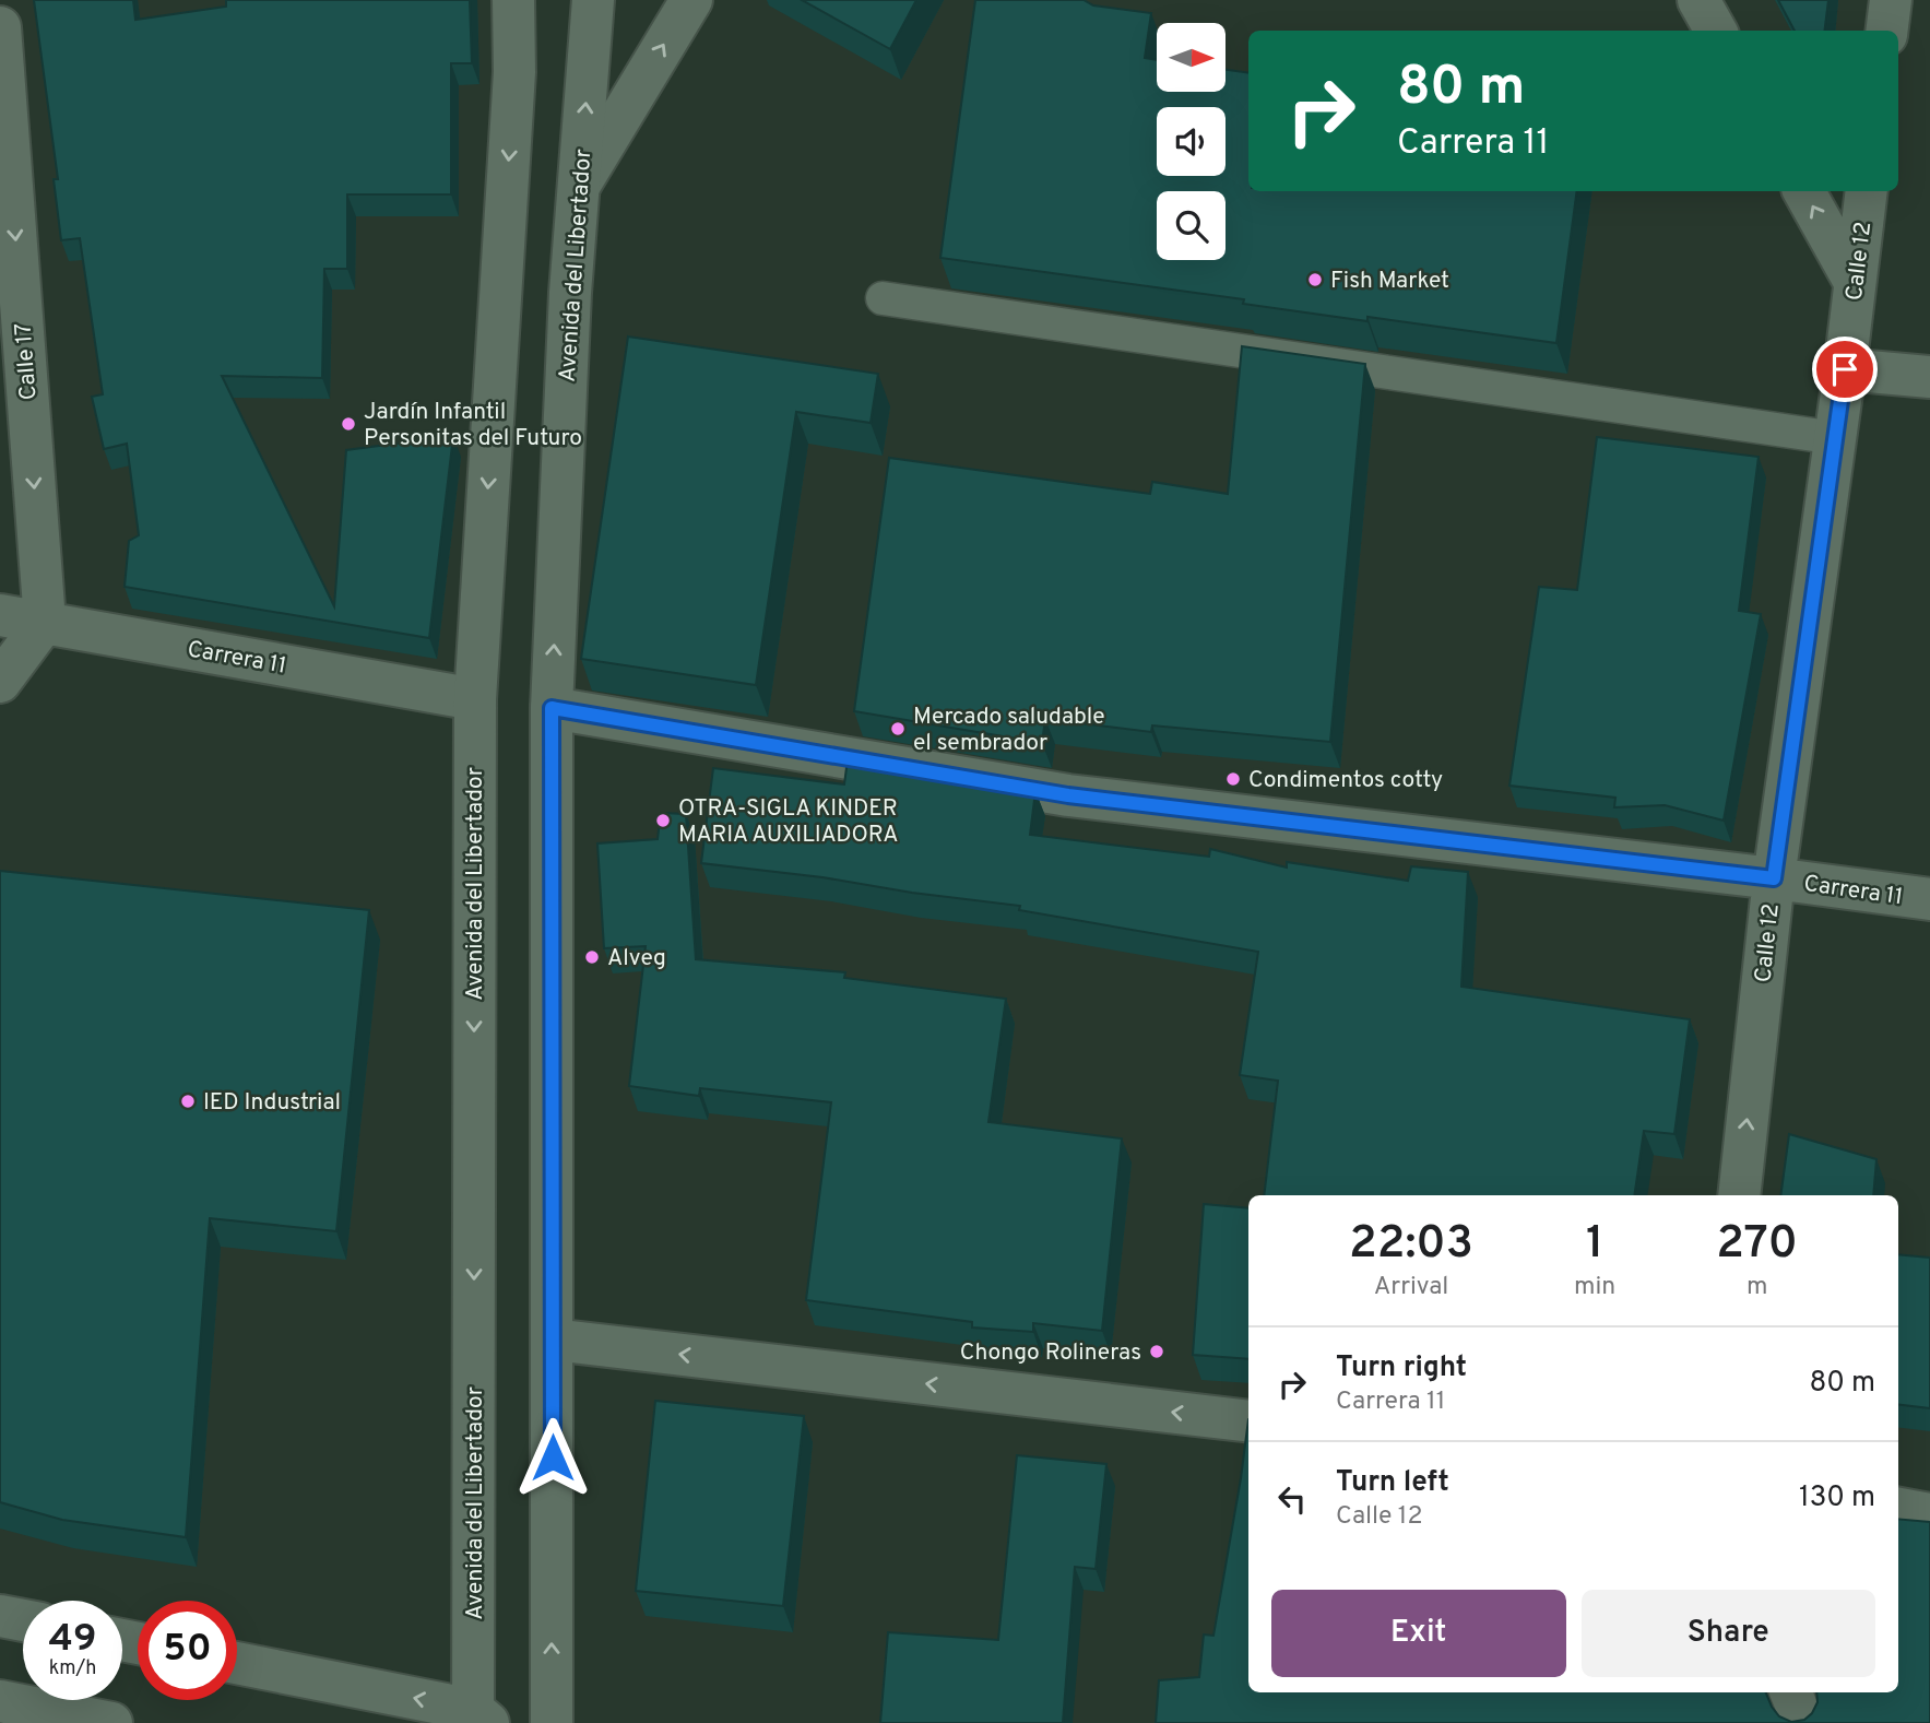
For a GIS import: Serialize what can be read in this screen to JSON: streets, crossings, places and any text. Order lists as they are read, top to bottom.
{
  "streets": {
    "street": [
      "Calle 12",
      "Avenida del Libertador",
      "Calle 17",
      "Carrera 11"
    ]
  },
  "crossings": [
    ["Calle 12", "Carrera 11"],
    ["Avenida del Libertador", "Carrera 11"],
    ["Calle 17", "Carrera 11"]
  ],
  "one_way": ["Calle 17"],
  "places": [
    "Fish Market",
    "Jardín Infantil Personitas del Futuro",
    "Mercado saludable el sembrador",
    "Condimentos cotty",
    "OTRA-SIGLA KINDER MARIA AUXILIADORA",
    "Alveg",
    "IED Industrial",
    "Chongo Rolineras"
  ],
  "north": "right",
  "page": {
    "turn": ["80 m", "Carrera 11"],
    "eta": [
      "22:03",
      "Arrival",
      "1",
      "min",
      "270",
      "m"
    ],
    "list": [
      {
        "name": "Turn right",
        "note": "Carrera 11",
        "value": "80 m"
      },
      {
        "name": "Turn left",
        "note": "Calle 12",
        "value": "130 m"
      }
    ],
    "buttons": ["Exit", "Share"],
    "speed": "49 km/h",
    "limit": "50"
  }
}
